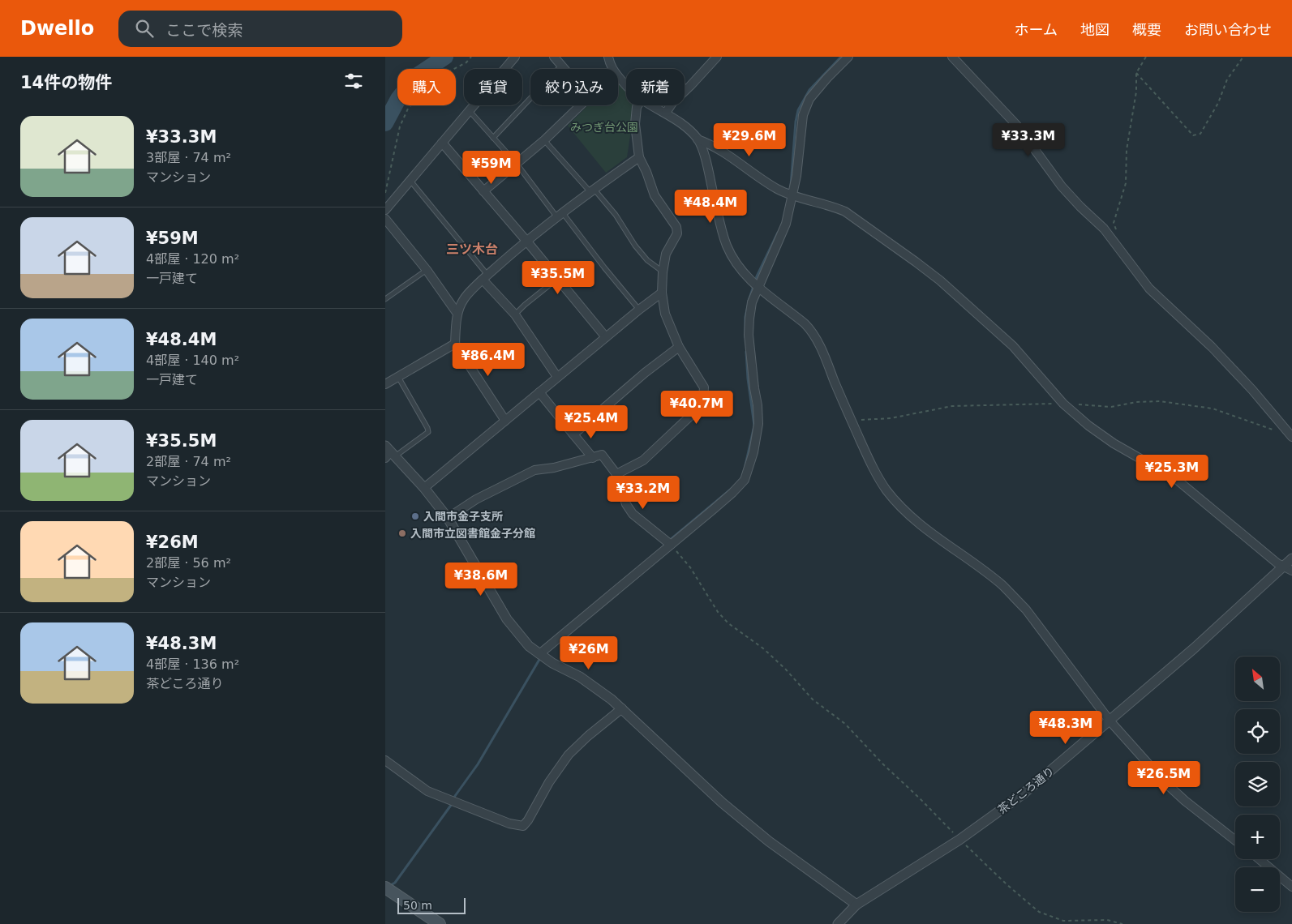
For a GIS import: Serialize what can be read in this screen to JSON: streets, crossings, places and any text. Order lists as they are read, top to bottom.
{
  "streets": {
    "street": ["茶どころ通り"]
  },
  "districts": ["三ツ木台"],
  "parks": ["みつぎ台公園"],
  "places": ["入間市金子支所", "入間市立図書館金子分館"],
  "scale_bar": "50 m",
  "north": "top left",
  "page": {
    "header": "Dwello",
    "search": "ここで検索",
    "nav": [
      "ホーム",
      "地図",
      "概要",
      "お問い合わせ"
    ],
    "heading": "14件の物件",
    "chip": [
      "購入",
      "賃貸",
      "絞り込み",
      "新着"
    ],
    "list": [
      {
        "name": "¥33.3M",
        "note": "3部屋 · 74 m² · マンション"
      },
      {
        "name": "¥59M",
        "note": "4部屋 · 120 m² · 一戸建て"
      },
      {
        "name": "¥48.4M",
        "note": "4部屋 · 140 m² · 一戸建て"
      },
      {
        "name": "¥35.5M",
        "note": "2部屋 · 74 m² · マンション"
      },
      {
        "name": "¥26M",
        "note": "2部屋 · 56 m² · マンション"
      },
      {
        "name": "¥48.3M",
        "note": "4部屋 · 136 m² · 茶どころ通り"
      }
    ],
    "price": [
      "¥29.6M",
      "¥33.3M",
      "¥59M",
      "¥48.4M",
      "¥35.5M",
      "¥86.4M",
      "¥40.7M",
      "¥25.4M",
      "¥25.3M",
      "¥33.2M",
      "¥38.6M",
      "¥26M",
      "¥48.3M",
      "¥26.5M"
    ],
    "map_buttons": ["+", "−"],
    "scale": "50 m"
  }
}
